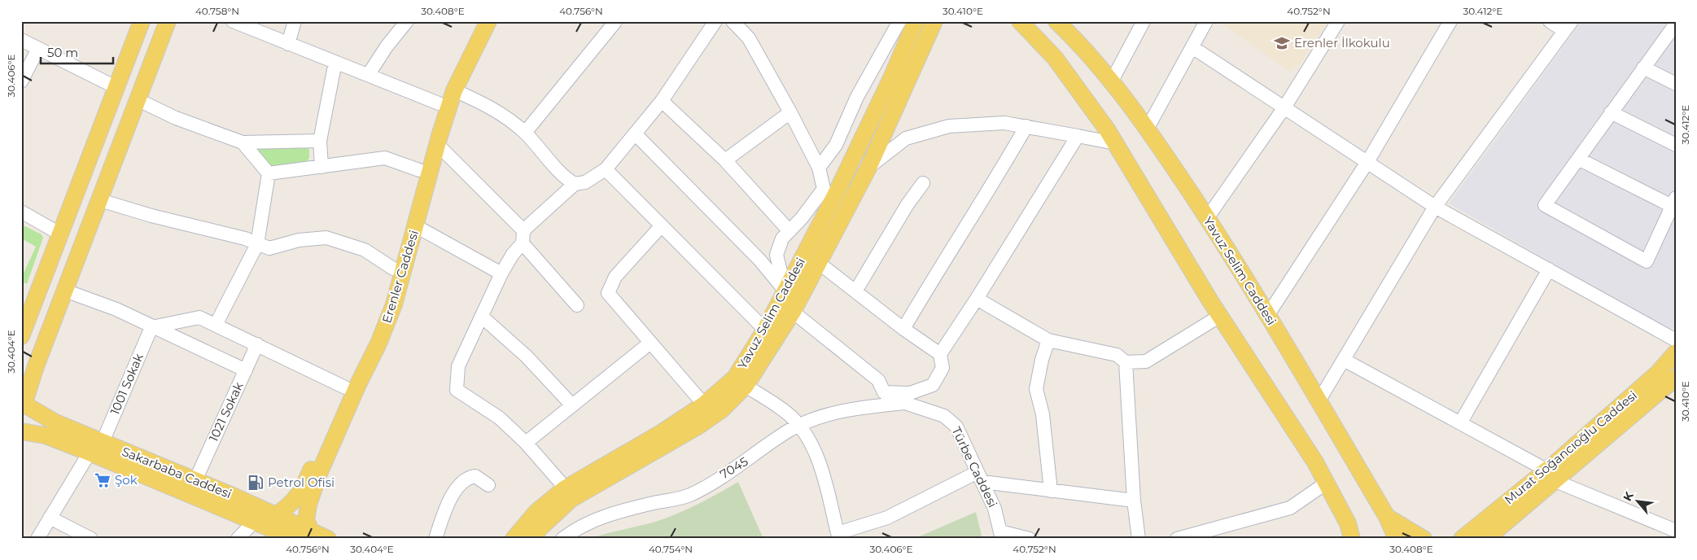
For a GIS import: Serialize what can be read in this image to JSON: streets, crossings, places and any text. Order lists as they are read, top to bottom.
{
  "streets": {
    "main road": [
      "Yavuz Selim Caddesi",
      "Erenler Caddesi",
      "Murat Soğancıoğlu Caddesi",
      "Sakarbaba Caddesi"
    ],
    "street": [
      "1001 Sokak",
      "1021 Sokak",
      "Türbe Caddesi",
      "7045"
    ]
  },
  "crossings": [
    ["Yavuz Selim Caddesi", "Türbe Caddesi"],
    ["Erenler Caddesi", "Sakarbaba Caddesi"],
    ["1001 Sokak", "Sakarbaba Caddesi"],
    ["1021 Sokak", "Sakarbaba Caddesi"],
    ["Türbe Caddesi", "7045"]
  ],
  "places": {
    "school or university": ["Erenler İlkokulu"],
    "supermarket": ["Şok"],
    "fuel station": ["Petrol Ofisi"]
  },
  "scale_bar": "50 m",
  "north": "top left",
  "coordinates": [
    "40.758°N",
    "30.408°E",
    "40.756°N",
    "30.410°E",
    "40.752°N",
    "30.412°E",
    "30.406°E",
    "30.404°E",
    "40.754°N"
  ]
}
